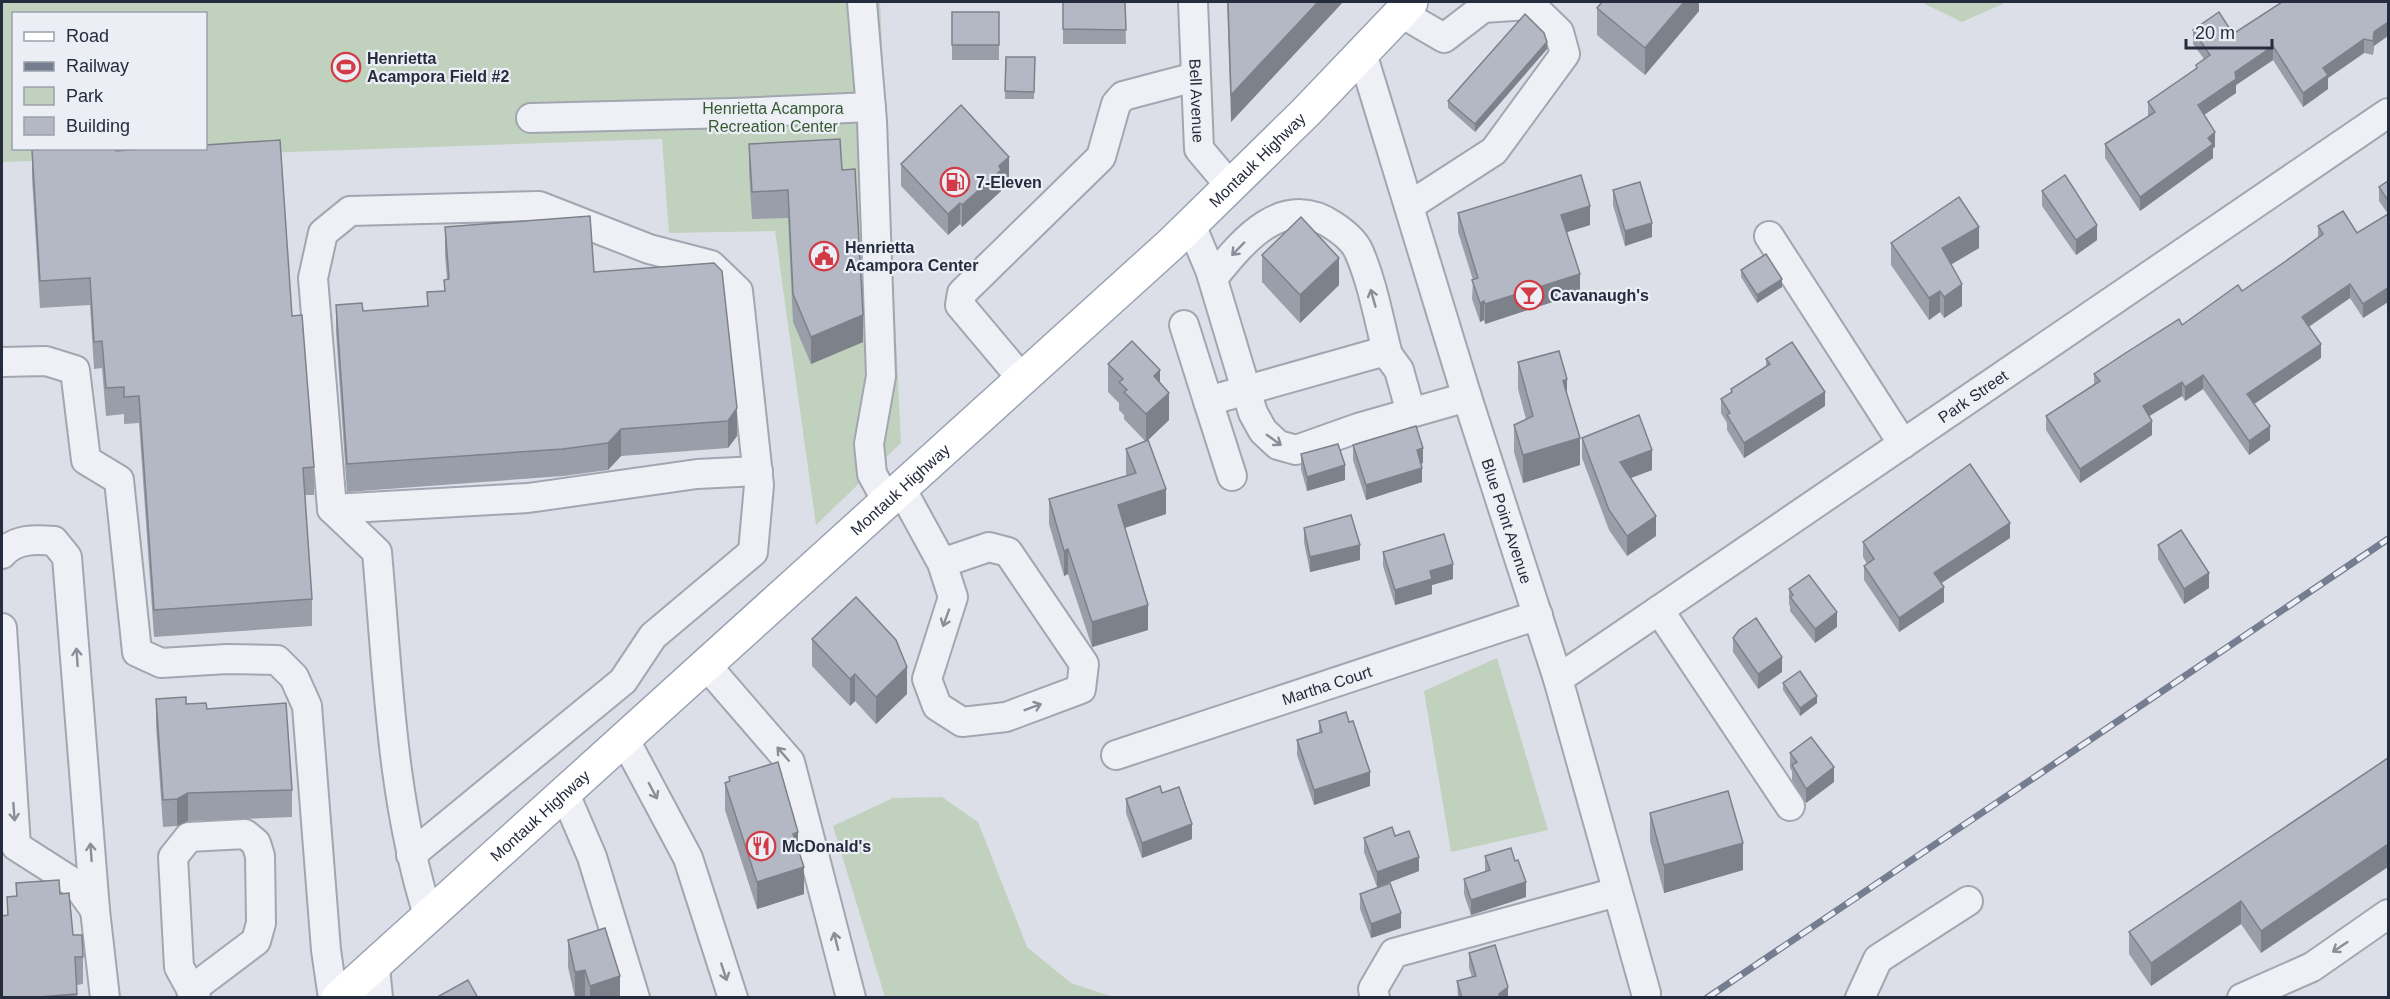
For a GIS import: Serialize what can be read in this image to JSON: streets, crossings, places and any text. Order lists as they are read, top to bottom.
{
  "streets": {
    "main road": ["Montauk Highway"],
    "street": [
      "Bell Avenue",
      "Park Street",
      "Blue Point Avenue",
      "Martha Court"
    ]
  },
  "crossings": [
    ["Bell Avenue", "Montauk Highway"],
    ["Montauk Highway", "Blue Point Avenue"],
    ["Park Street", "Blue Point Avenue"],
    ["Blue Point Avenue", "Martha Court"]
  ],
  "parks": ["Henrietta Acampora Recreation Center"],
  "places": {
    "sports": ["Henrietta Acampora Field #2"],
    "fuel station": ["7-Eleven"],
    "public building": ["Henrietta Acampora Center"],
    "bar": ["Cavanaugh's"],
    "restaurant": ["McDonald's"]
  },
  "legend": [
    "Road",
    "Railway",
    "Park",
    "Building"
  ],
  "scale_bar": "20 m"
}
